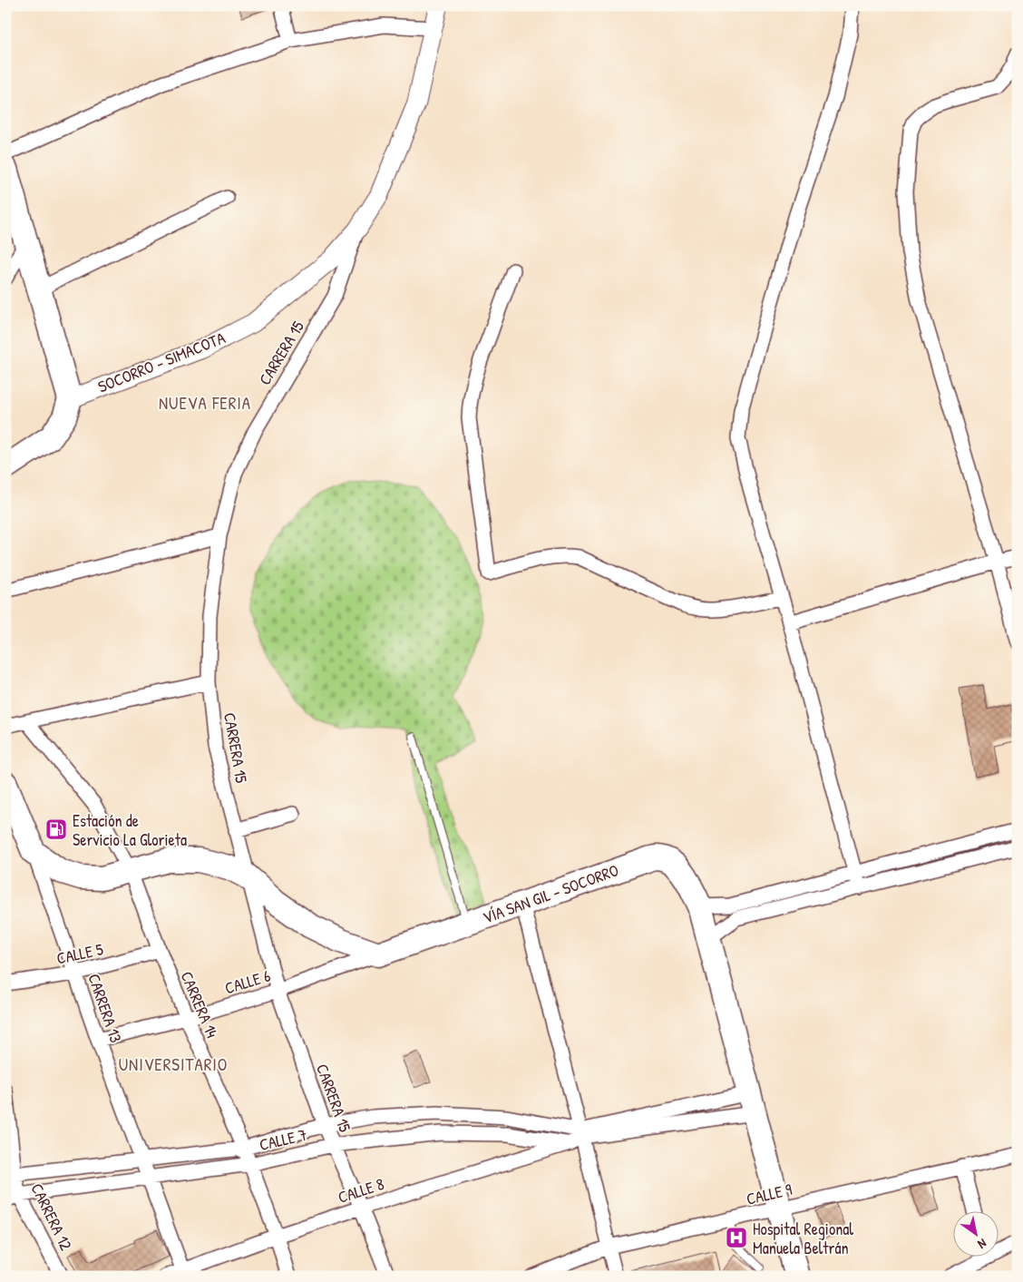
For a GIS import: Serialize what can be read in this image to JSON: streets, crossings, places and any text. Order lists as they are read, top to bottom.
{
  "streets": {
    "highway": ["VÍA SAN GIL - SOCORRO"],
    "street": [
      "CARRERA 15",
      "SOCORRO - SIMACOTA",
      "CALLE 5",
      "CALLE 6",
      "CARRERA 14",
      "CARRERA 13",
      "CALLE 7",
      "CALLE 8",
      "CALLE 9",
      "CARRERA 12"
    ]
  },
  "crossings": [
    ["CARRERA 15", "SOCORRO - SIMACOTA"],
    ["CARRERA 15", "CALLE 6"],
    ["CARRERA 15", "CALLE 7"],
    ["CARRERA 15", "CALLE 8"],
    ["VÍA SAN GIL - SOCORRO", "CALLE 6"],
    ["VÍA SAN GIL - SOCORRO", "CALLE 9"],
    ["CALLE 5", "CARRERA 14"],
    ["CALLE 5", "CARRERA 13"],
    ["CALLE 6", "CARRERA 14"],
    ["CALLE 6", "CARRERA 13"],
    ["CARRERA 14", "CALLE 7"],
    ["CARRERA 14", "CALLE 8"],
    ["CARRERA 13", "CALLE 7"],
    ["CARRERA 13", "CALLE 8"],
    ["CALLE 7", "CALLE 8"],
    ["CALLE 7", "CARRERA 12"]
  ],
  "districts": ["NUEVA FERIA", "UNIVERSITARIO"],
  "places": {
    "fuel station": ["Estación de Servicio La Glorieta"],
    "hospital": ["Hospital Regional Manuela Beltrán"]
  },
  "north": "bottom right"
}
